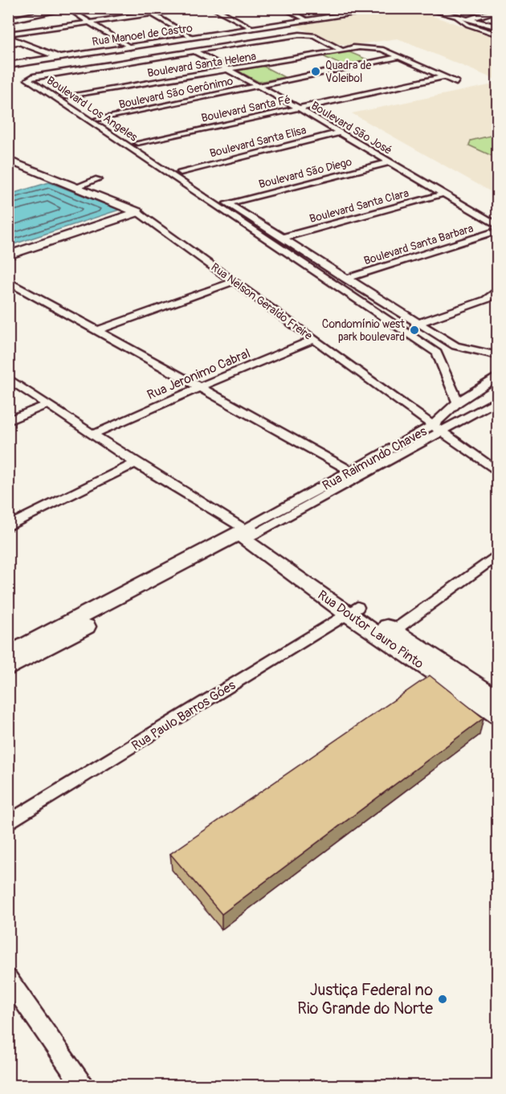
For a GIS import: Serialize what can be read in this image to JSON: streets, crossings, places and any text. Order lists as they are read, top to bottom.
{
  "streets": {
    "main road": [
      "Rua Manoel de Castro",
      "Rua Nelson Geraldo Freire",
      "Rua Raimundo Chaves",
      "Rua Doutor Lauro Pinto"
    ],
    "street": [
      "Boulevard Santa Helena",
      "Boulevard São Gerônimo",
      "Boulevard Los Angeles",
      "Boulevard Santa Fé",
      "Boulevard São José",
      "Boulevard Santa Elisa",
      "Boulevard São Diego",
      "Boulevard Santa Clara",
      "Boulevard Santa Barbara",
      "Rua Jeronimo Cabral",
      "Rua Paulo Barros Góes"
    ]
  },
  "crossings": [
    ["Boulevard Santa Helena", "Boulevard Los Angeles"],
    ["Boulevard Santa Helena", "Boulevard São José"],
    ["Boulevard São Gerônimo", "Boulevard Los Angeles"],
    ["Boulevard São Gerônimo", "Boulevard Santa Fé"],
    ["Boulevard São Gerônimo", "Boulevard São José"],
    ["Boulevard Los Angeles", "Boulevard Santa Fé"],
    ["Boulevard Los Angeles", "Boulevard Santa Elisa"],
    ["Boulevard Los Angeles", "Boulevard São Diego"],
    ["Boulevard Los Angeles", "Boulevard Santa Clara"],
    ["Boulevard Los Angeles", "Boulevard Santa Barbara"],
    ["Boulevard Santa Fé", "Boulevard São José"],
    ["Boulevard São José", "Boulevard Santa Elisa"],
    ["Boulevard São José", "Boulevard São Diego"],
    ["Boulevard São José", "Boulevard Santa Clara"],
    ["Rua Nelson Geraldo Freire", "Rua Jeronimo Cabral"],
    ["Rua Nelson Geraldo Freire", "Rua Raimundo Chaves"],
    ["Rua Jeronimo Cabral", "Rua Doutor Lauro Pinto"],
    ["Rua Raimundo Chaves", "Rua Doutor Lauro Pinto"],
    ["Rua Doutor Lauro Pinto", "Rua Paulo Barros Góes"]
  ],
  "places": ["Quadra de Voleibol", "Condomínio west park boulevard", "Justiça Federal no Rio Grande do Norte"]
}
